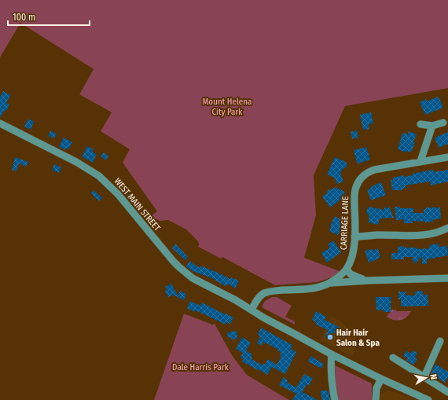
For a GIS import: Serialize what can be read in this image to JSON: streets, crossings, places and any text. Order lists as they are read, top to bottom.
{
  "streets": {
    "street": ["WEST MAIN STREET", "CARRIAGE LANE"]
  },
  "crossings": [
    ["WEST MAIN STREET", "CARRIAGE LANE"]
  ],
  "parks": ["Mount Helena City Park", "Dale Harris Park"],
  "places": ["Hair Hair Salon & Spa"],
  "scale_bar": "100 m",
  "north": "right"
}
